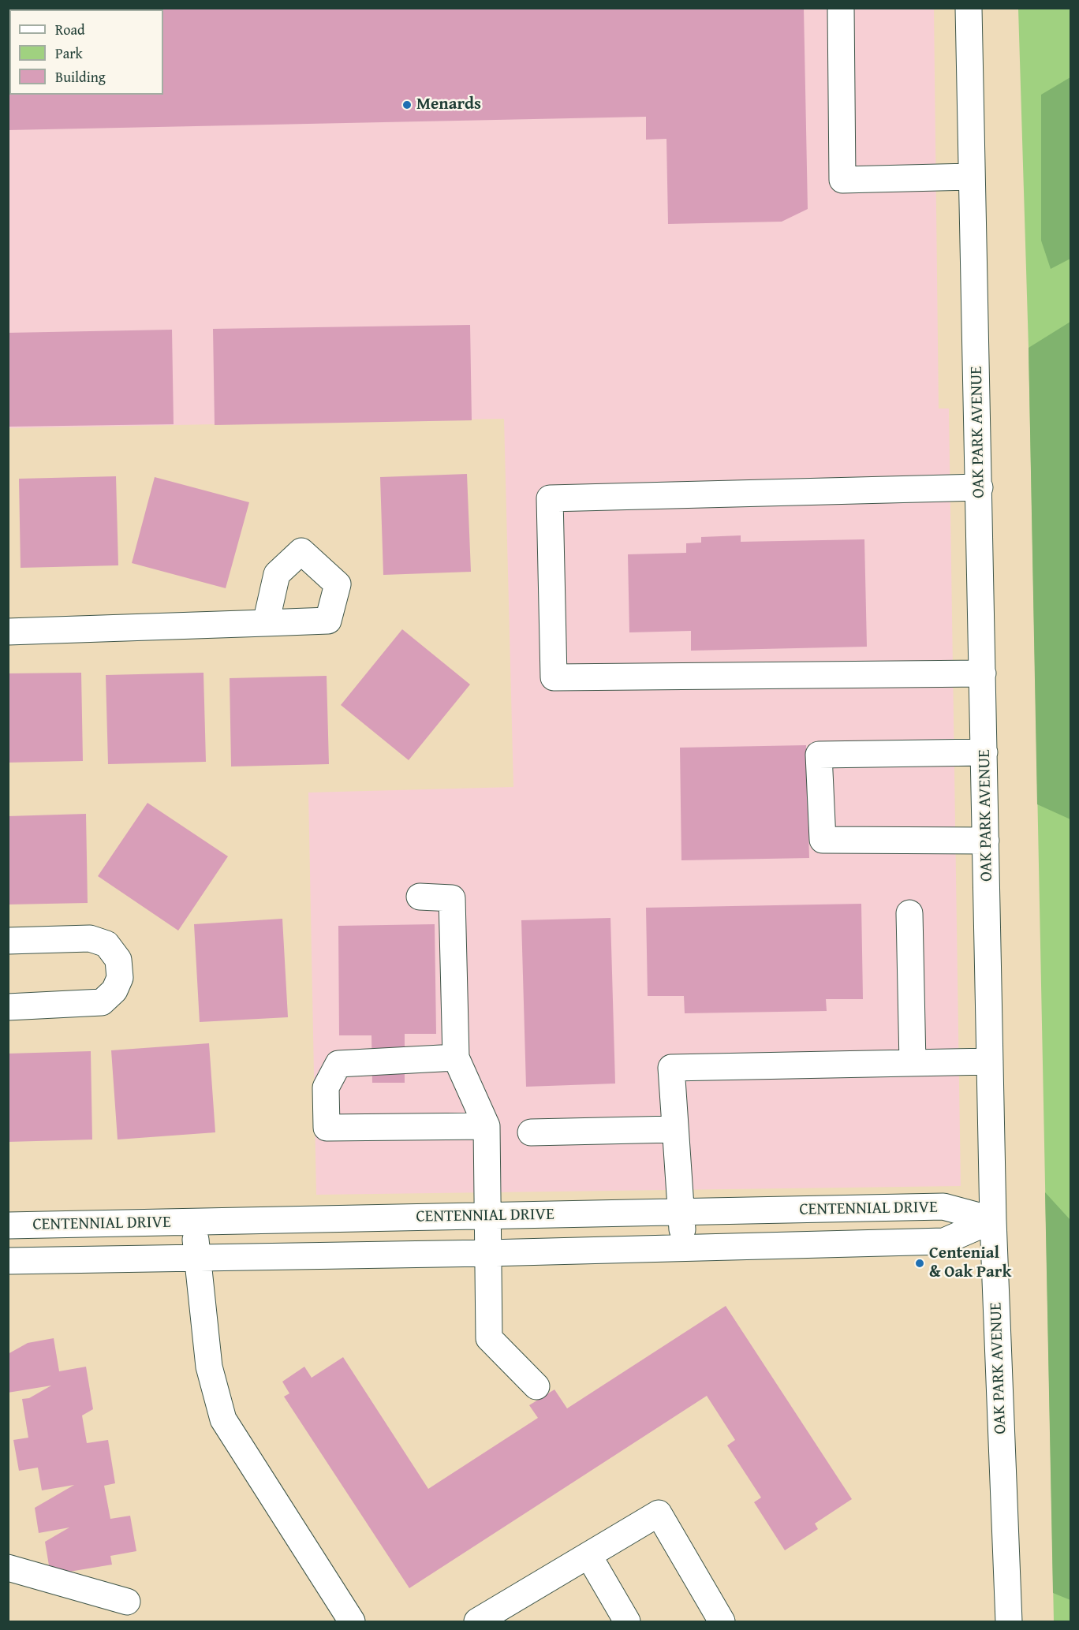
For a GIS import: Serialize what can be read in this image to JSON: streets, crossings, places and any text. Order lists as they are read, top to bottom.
{
  "streets": {
    "street": ["OAK PARK AVENUE", "CENTENNIAL DRIVE"]
  },
  "crossings": [
    ["OAK PARK AVENUE", "CENTENNIAL DRIVE"]
  ],
  "places": ["Menards", "Centenial & Oak Park"],
  "legend": ["Road", "Park", "Building"]
}
